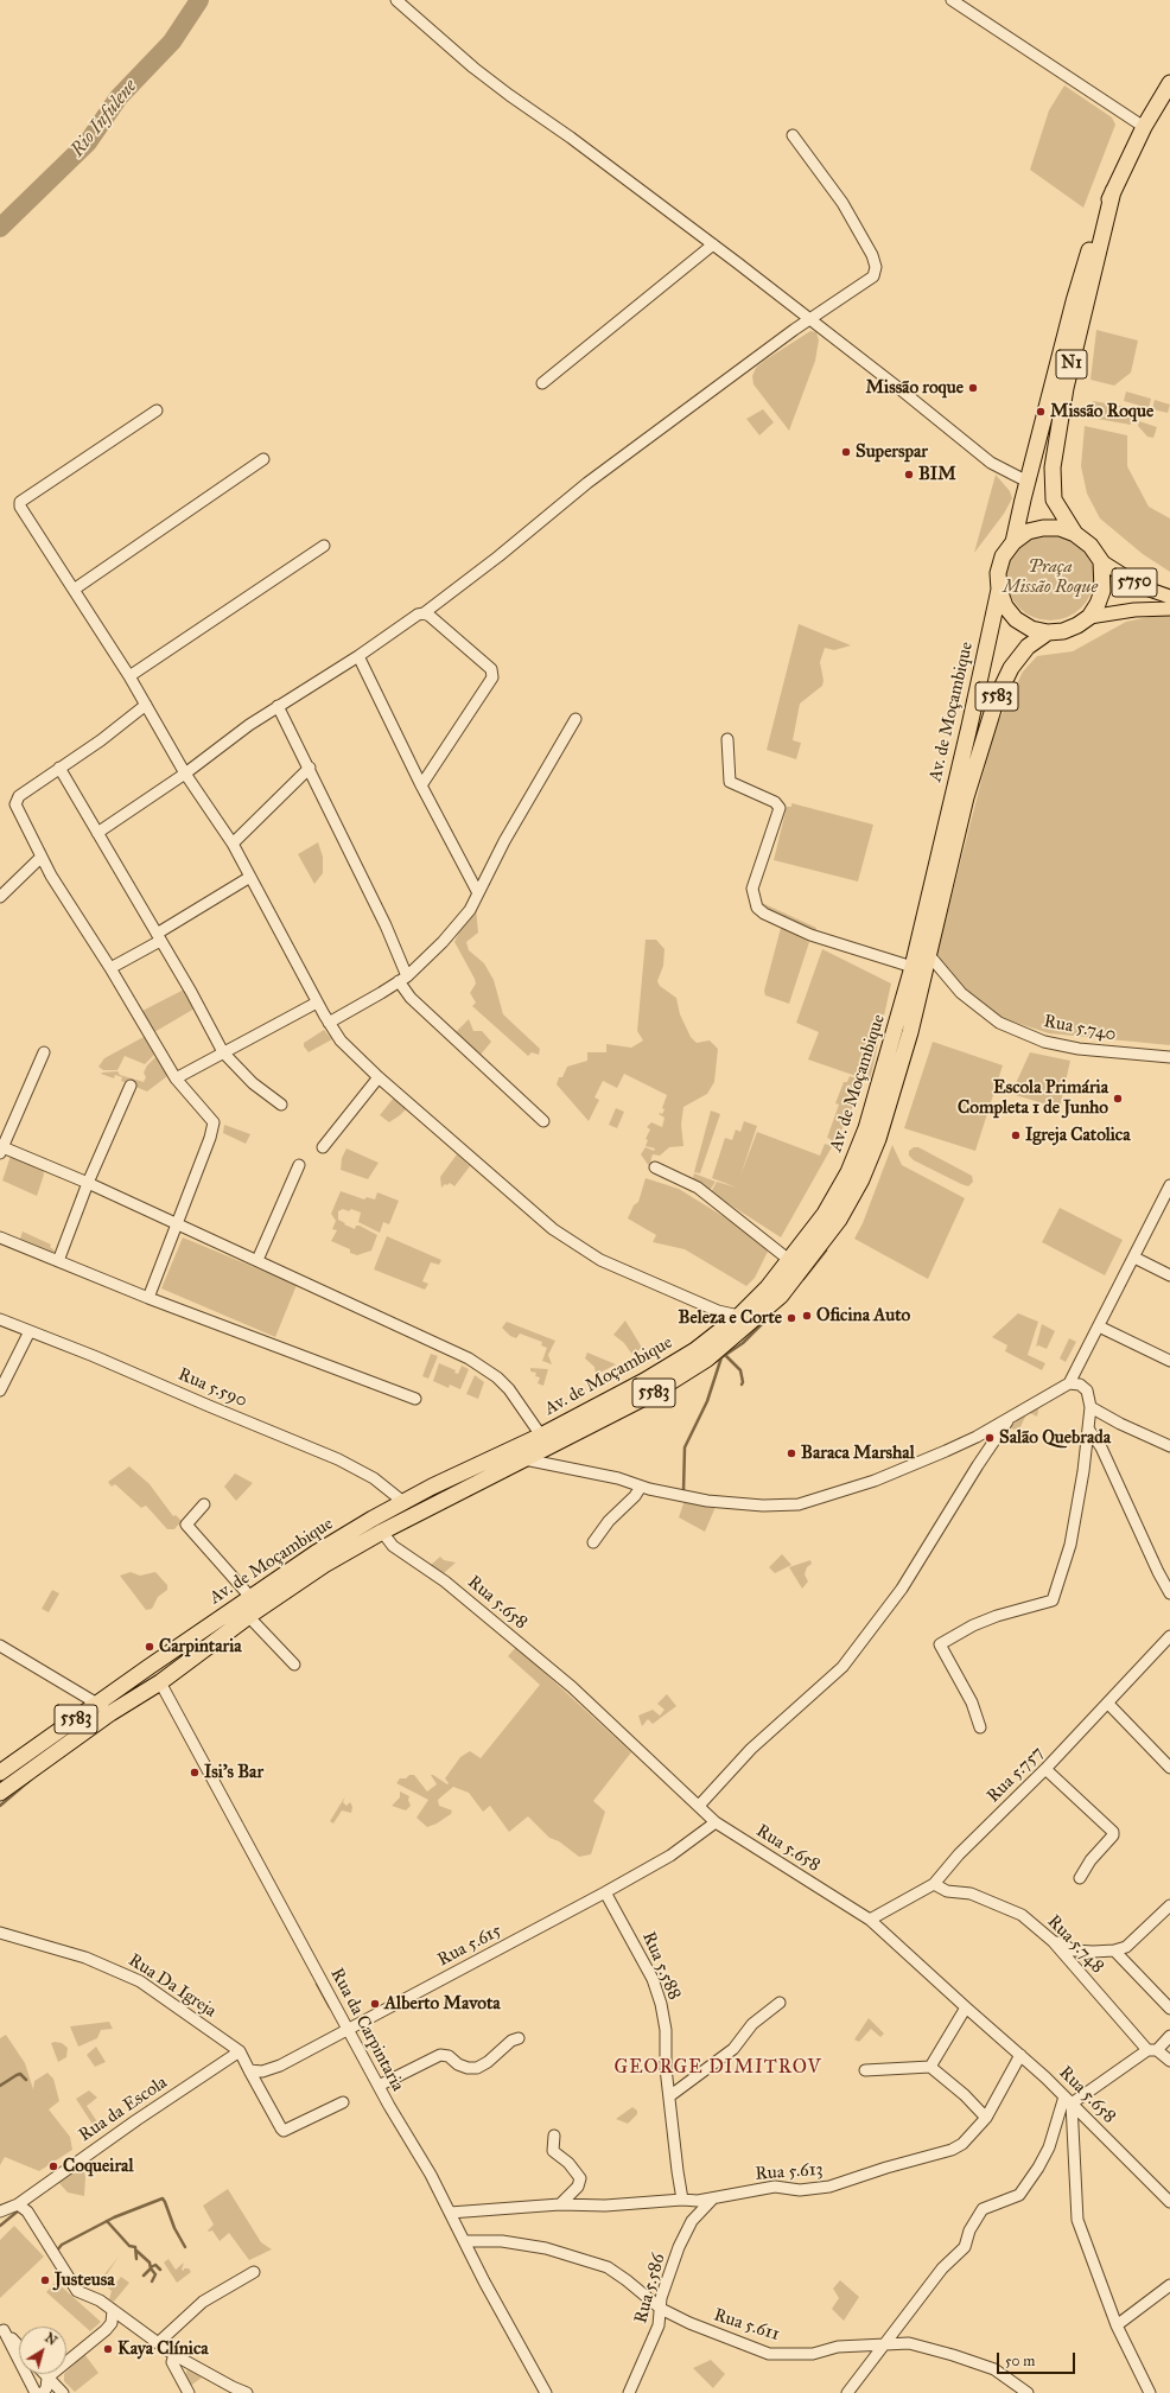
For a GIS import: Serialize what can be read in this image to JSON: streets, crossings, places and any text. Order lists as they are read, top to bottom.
{
  "streets": {
    "highway": ["N1", "5583", "Av. de Moçambique"],
    "main road": ["5750"],
    "street": [
      "Rua 5.740",
      "Rua 5.590",
      "Rua 5.658",
      "Rua 5.757",
      "Rua 5.748",
      "Rua 5.615",
      "Rua 5.588",
      "Rua Da Igreja",
      "Rua da Carpintaria",
      "Rua da Escola",
      "Rua 5.613",
      "Rua 5.586",
      "Rua 5.611"
    ]
  },
  "crossings": [
    ["N1", "5750"],
    ["N1", "Av. de Moçambique"],
    ["5750", "Av. de Moçambique"],
    ["Av. de Moçambique", "Rua 5.740"],
    ["Av. de Moçambique", "Rua 5.590"],
    ["Av. de Moçambique", "Rua 5.658"],
    ["Av. de Moçambique", "Rua da Carpintaria"],
    ["Rua 5.658", "Rua 5.757"],
    ["Rua 5.658", "Rua 5.615"],
    ["Rua 5.658", "Rua 5.613"],
    ["Rua 5.757", "Rua 5.748"],
    ["Rua 5.615", "Rua 5.588"],
    ["Rua 5.615", "Rua da Carpintaria"],
    ["Rua 5.588", "Rua 5.613"],
    ["Rua Da Igreja", "Rua da Escola"],
    ["Rua da Carpintaria", "Rua 5.613"],
    ["Rua da Carpintaria", "Rua 5.611"],
    ["Rua 5.613", "Rua 5.586"],
    ["Rua 5.586", "Rua 5.611"]
  ],
  "districts": ["GEORGE DIMITROV"],
  "water": ["Rio Infulene"],
  "parks": ["Praça Missão Roque"],
  "places": [
    "Missão roque",
    "Missão Roque",
    "Superspar",
    "BIM",
    "Escola Primária Completa 1 de Junho",
    "Igreja Catolica",
    "Oficina Auto",
    "Beleza e Corte",
    "Salão Quebrada",
    "Baraca Marshal",
    "Carpintaria",
    "Isi's Bar",
    "Alberto Mavota",
    "Coqueiral",
    "Justeusa",
    "Kaya Clínica"
  ],
  "scale_bar": "50 m",
  "north": "top right"
}
